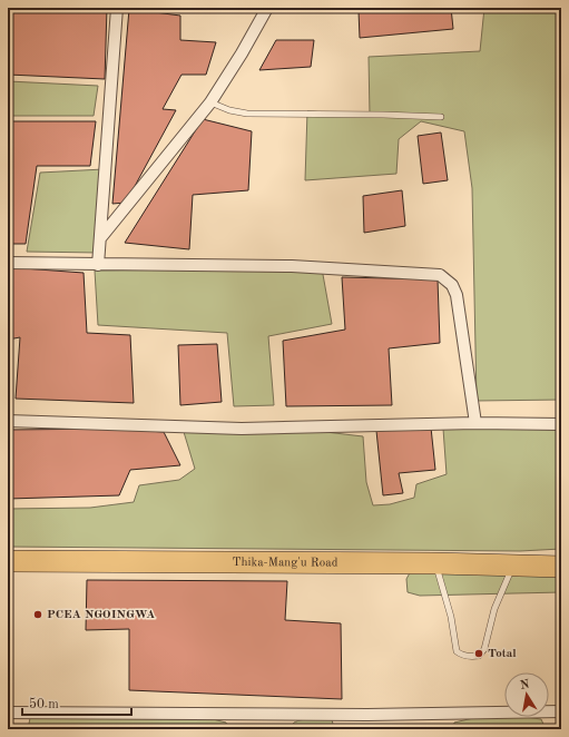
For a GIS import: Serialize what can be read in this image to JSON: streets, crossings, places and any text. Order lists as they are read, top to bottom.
{
  "streets": {
    "highway": ["Thika-Mang'u Road"]
  },
  "places": ["PCEA NGOINGWA", "Total"],
  "scale_bar": "50 m",
  "north": "top"
}
